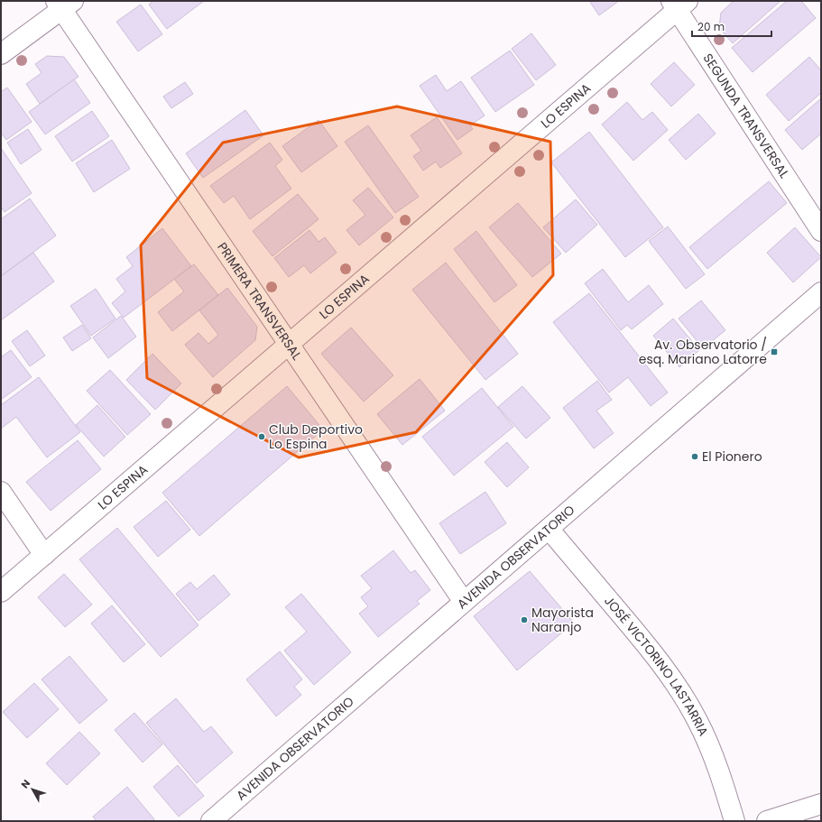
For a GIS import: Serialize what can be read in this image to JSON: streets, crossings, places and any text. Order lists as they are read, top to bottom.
{
  "streets": {
    "street": [
      "LO ESPINA",
      "SEGUNDA TRANSVERSAL",
      "PRIMERA TRANSVERSAL",
      "AVENIDA OBSERVATORIO",
      "JOSÉ VICTORINO LASTARRIA"
    ]
  },
  "crossings": [
    ["LO ESPINA", "SEGUNDA TRANSVERSAL"],
    ["LO ESPINA", "PRIMERA TRANSVERSAL"],
    ["PRIMERA TRANSVERSAL", "AVENIDA OBSERVATORIO"],
    ["AVENIDA OBSERVATORIO", "JOSÉ VICTORINO LASTARRIA"]
  ],
  "places": {
    "transit": ["Av. Observatorio / esq. Mariano Latorre"],
    "other": ["Club Deportivo Lo Espina", "El Pionero", "Mayorista Naranjo"]
  },
  "scale_bar": "20 m",
  "north": "top left"
}
